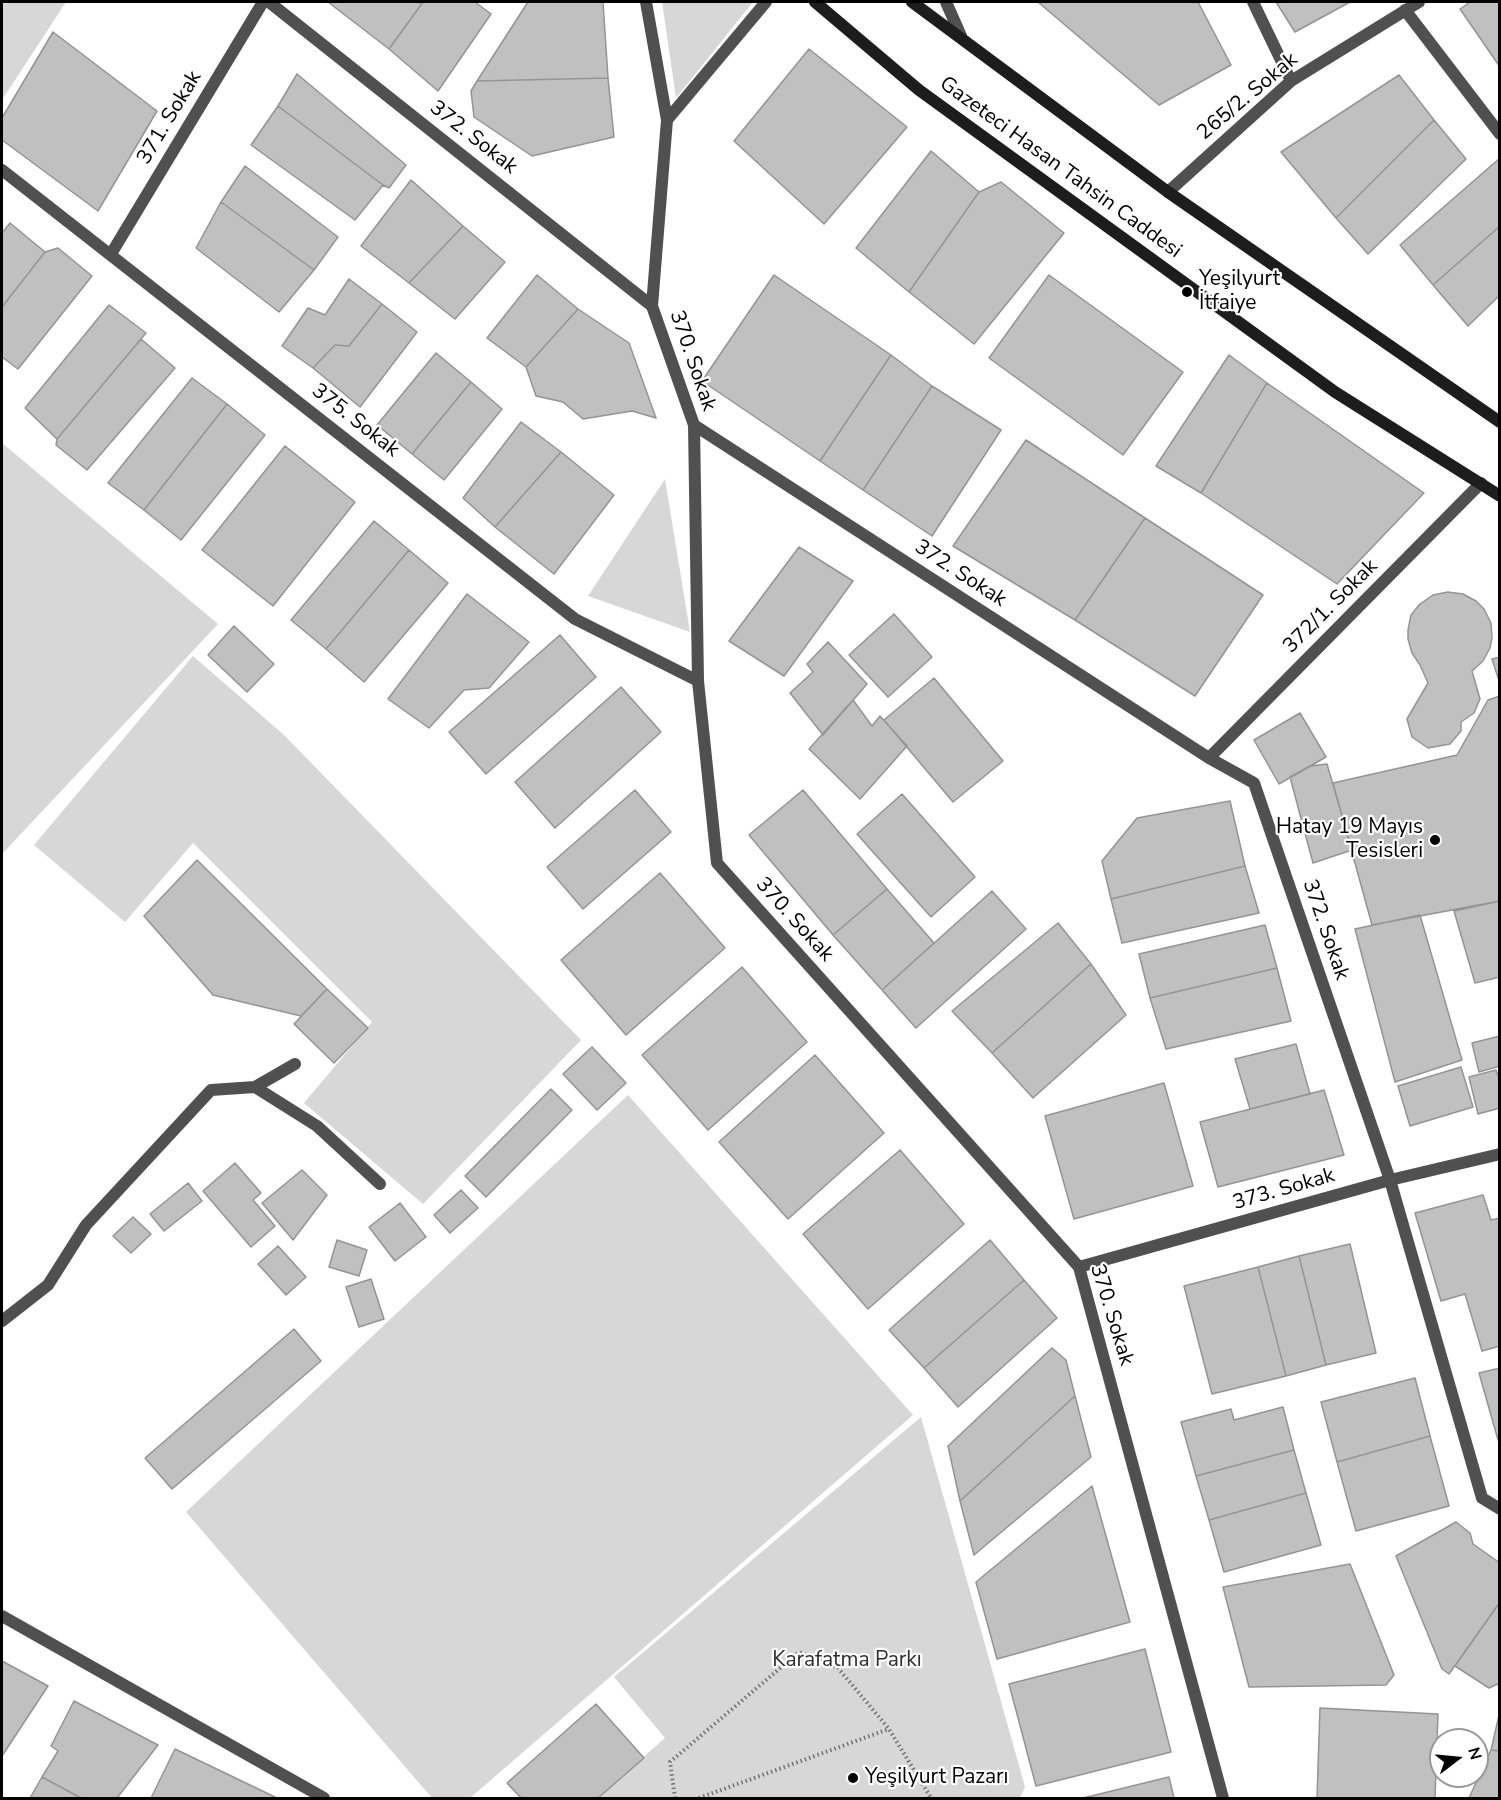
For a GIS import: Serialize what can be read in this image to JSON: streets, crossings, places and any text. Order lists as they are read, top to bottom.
{
  "streets": {
    "main road": ["Gazeteci Hasan Tahsin Caddesi"],
    "street": [
      "265/2. Sokak",
      "371. Sokak",
      "372. Sokak",
      "370. Sokak",
      "375. Sokak",
      "372/1. Sokak",
      "373. Sokak"
    ]
  },
  "crossings": [
    ["265/2. Sokak", "Gazeteci Hasan Tahsin Caddesi"],
    ["371. Sokak", "375. Sokak"],
    ["372. Sokak", "370. Sokak"],
    ["372. Sokak", "372/1. Sokak"],
    ["372. Sokak", "373. Sokak"],
    ["Gazeteci Hasan Tahsin Caddesi", "372/1. Sokak"],
    ["370. Sokak", "375. Sokak"],
    ["370. Sokak", "373. Sokak"]
  ],
  "parks": ["Karafatma Parkı"],
  "places": ["Yeşilyurt İtfaiye", "Hatay 19 Mayıs Tesisleri", "Yeşilyurt Pazarı"],
  "north": "right"
}
